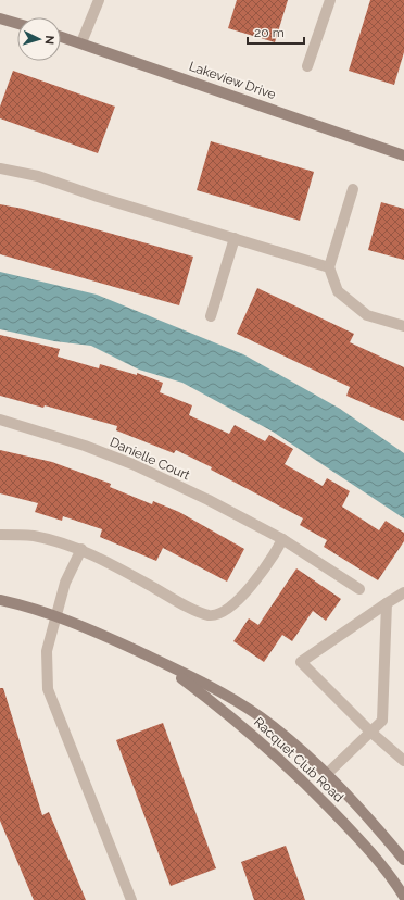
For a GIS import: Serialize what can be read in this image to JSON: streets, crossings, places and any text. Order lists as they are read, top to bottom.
{
  "streets": {
    "street": ["Lakeview Drive", "Danielle Court", "Racquet Club Road"]
  },
  "scale_bar": "20 m",
  "north": "right"
}
